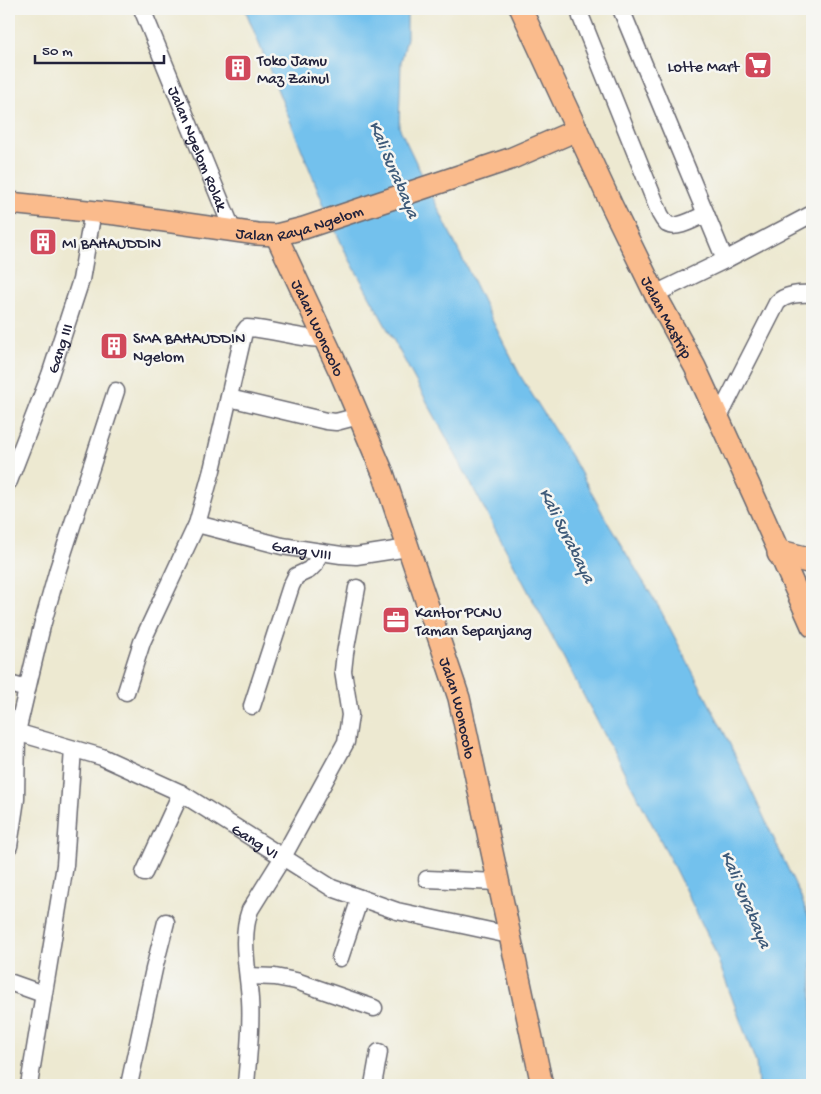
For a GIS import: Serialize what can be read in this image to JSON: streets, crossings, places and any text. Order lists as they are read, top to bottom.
{
  "streets": {
    "main road": ["Jalan Raya Ngelom", "Jalan Mastrip", "Jalan Wonocolo"],
    "street": [
      "Jalan Ngelom Rolak",
      "Gang III",
      "Gang VIII",
      "Gang VI"
    ]
  },
  "crossings": [
    ["Jalan Ngelom Rolak", "Jalan Raya Ngelom"],
    ["Jalan Raya Ngelom", "Jalan Mastrip"],
    ["Jalan Raya Ngelom", "Jalan Wonocolo"],
    ["Jalan Raya Ngelom", "Gang III"],
    ["Jalan Wonocolo", "Gang VIII"],
    ["Jalan Wonocolo", "Gang VI"]
  ],
  "water": ["Kali Surabaya"],
  "places": {
    "supermarket": ["Lotte Mart"],
    "building": ["Toko Jamu Maz Zainul", "MI BAHAUDDIN", "SMA BAHAUDDIN Ngelom"],
    "office": ["Kantor PCNU Taman Sepanjang"]
  },
  "scale_bar": "50 m"
}
